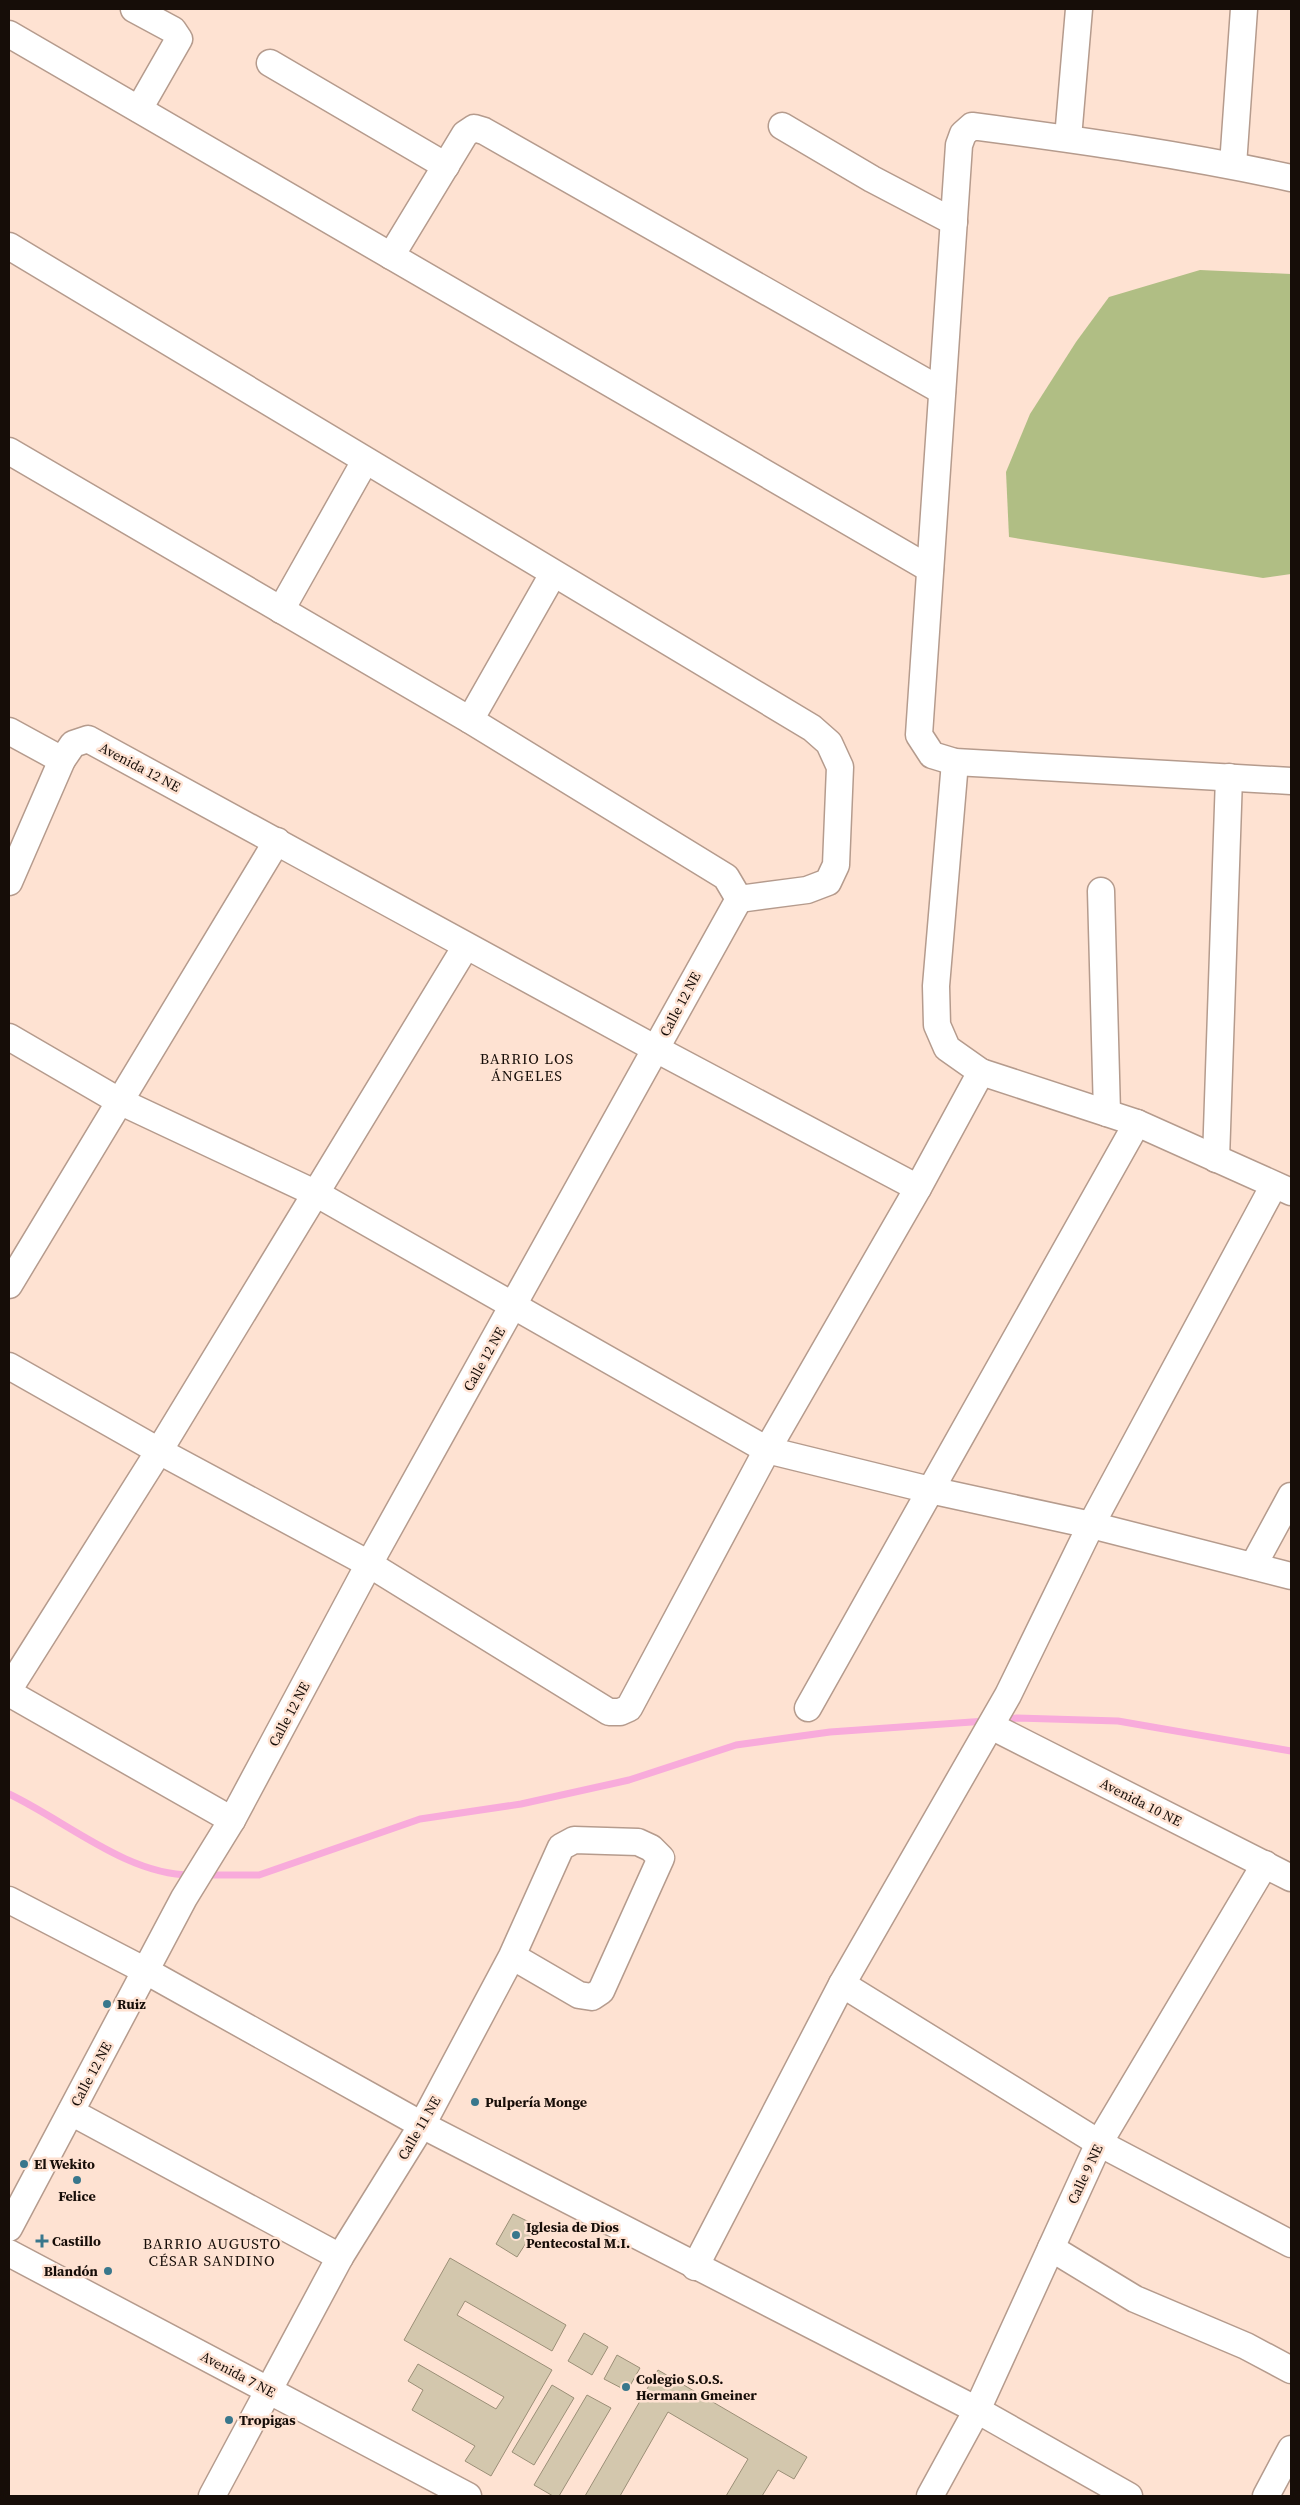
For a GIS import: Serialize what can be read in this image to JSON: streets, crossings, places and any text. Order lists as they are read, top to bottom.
{
  "streets": {
    "street": [
      "Avenida 12 NE",
      "Calle 12 NE",
      "Avenida 10 NE",
      "Calle 11 NE",
      "Calle 9 NE",
      "Avenida 7 NE"
    ]
  },
  "crossings": [
    ["Avenida 12 NE", "Calle 12 NE"],
    ["Avenida 10 NE", "Calle 9 NE"],
    ["Calle 11 NE", "Avenida 7 NE"]
  ],
  "districts": ["BARRIO LOS ÁNGELES", "BARRIO AUGUSTO CÉSAR SANDINO"],
  "places": {
    "other": [
      "Ruiz",
      "Pulpería Monge",
      "El Wekito",
      "Felice",
      "Iglesia de Dios Pentecostal M.I.",
      "Blandón",
      "Colegio S.O.S. Hermann Gmeiner",
      "Tropigas"
    ],
    "health": ["Castillo"]
  }
}
